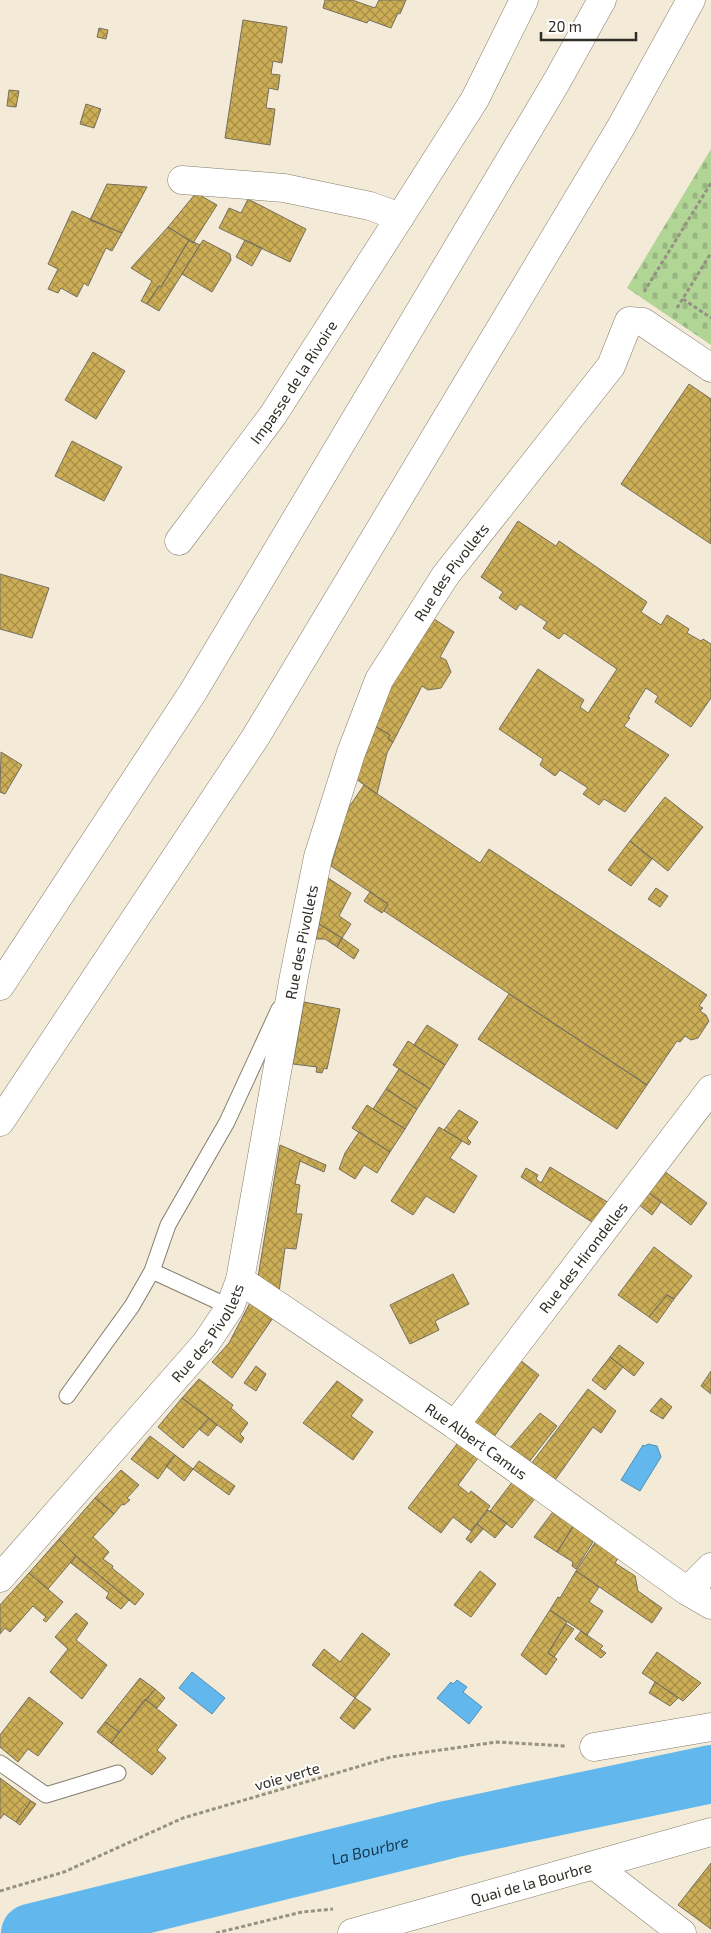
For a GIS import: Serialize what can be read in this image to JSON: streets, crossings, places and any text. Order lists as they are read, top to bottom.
{
  "streets": {
    "main road": [
      "Impasse de la Rivoire",
      "Rue des Pivollets",
      "Rue des Hirondelles",
      "Rue Albert Camus",
      "Quai de la Bourbre"
    ],
    "path": ["voie verte"]
  },
  "crossings": [
    ["Rue des Pivollets", "Rue Albert Camus"],
    ["Rue des Hirondelles", "Rue Albert Camus"]
  ],
  "water": ["La Bourbre"],
  "scale_bar": "20 m"
}
